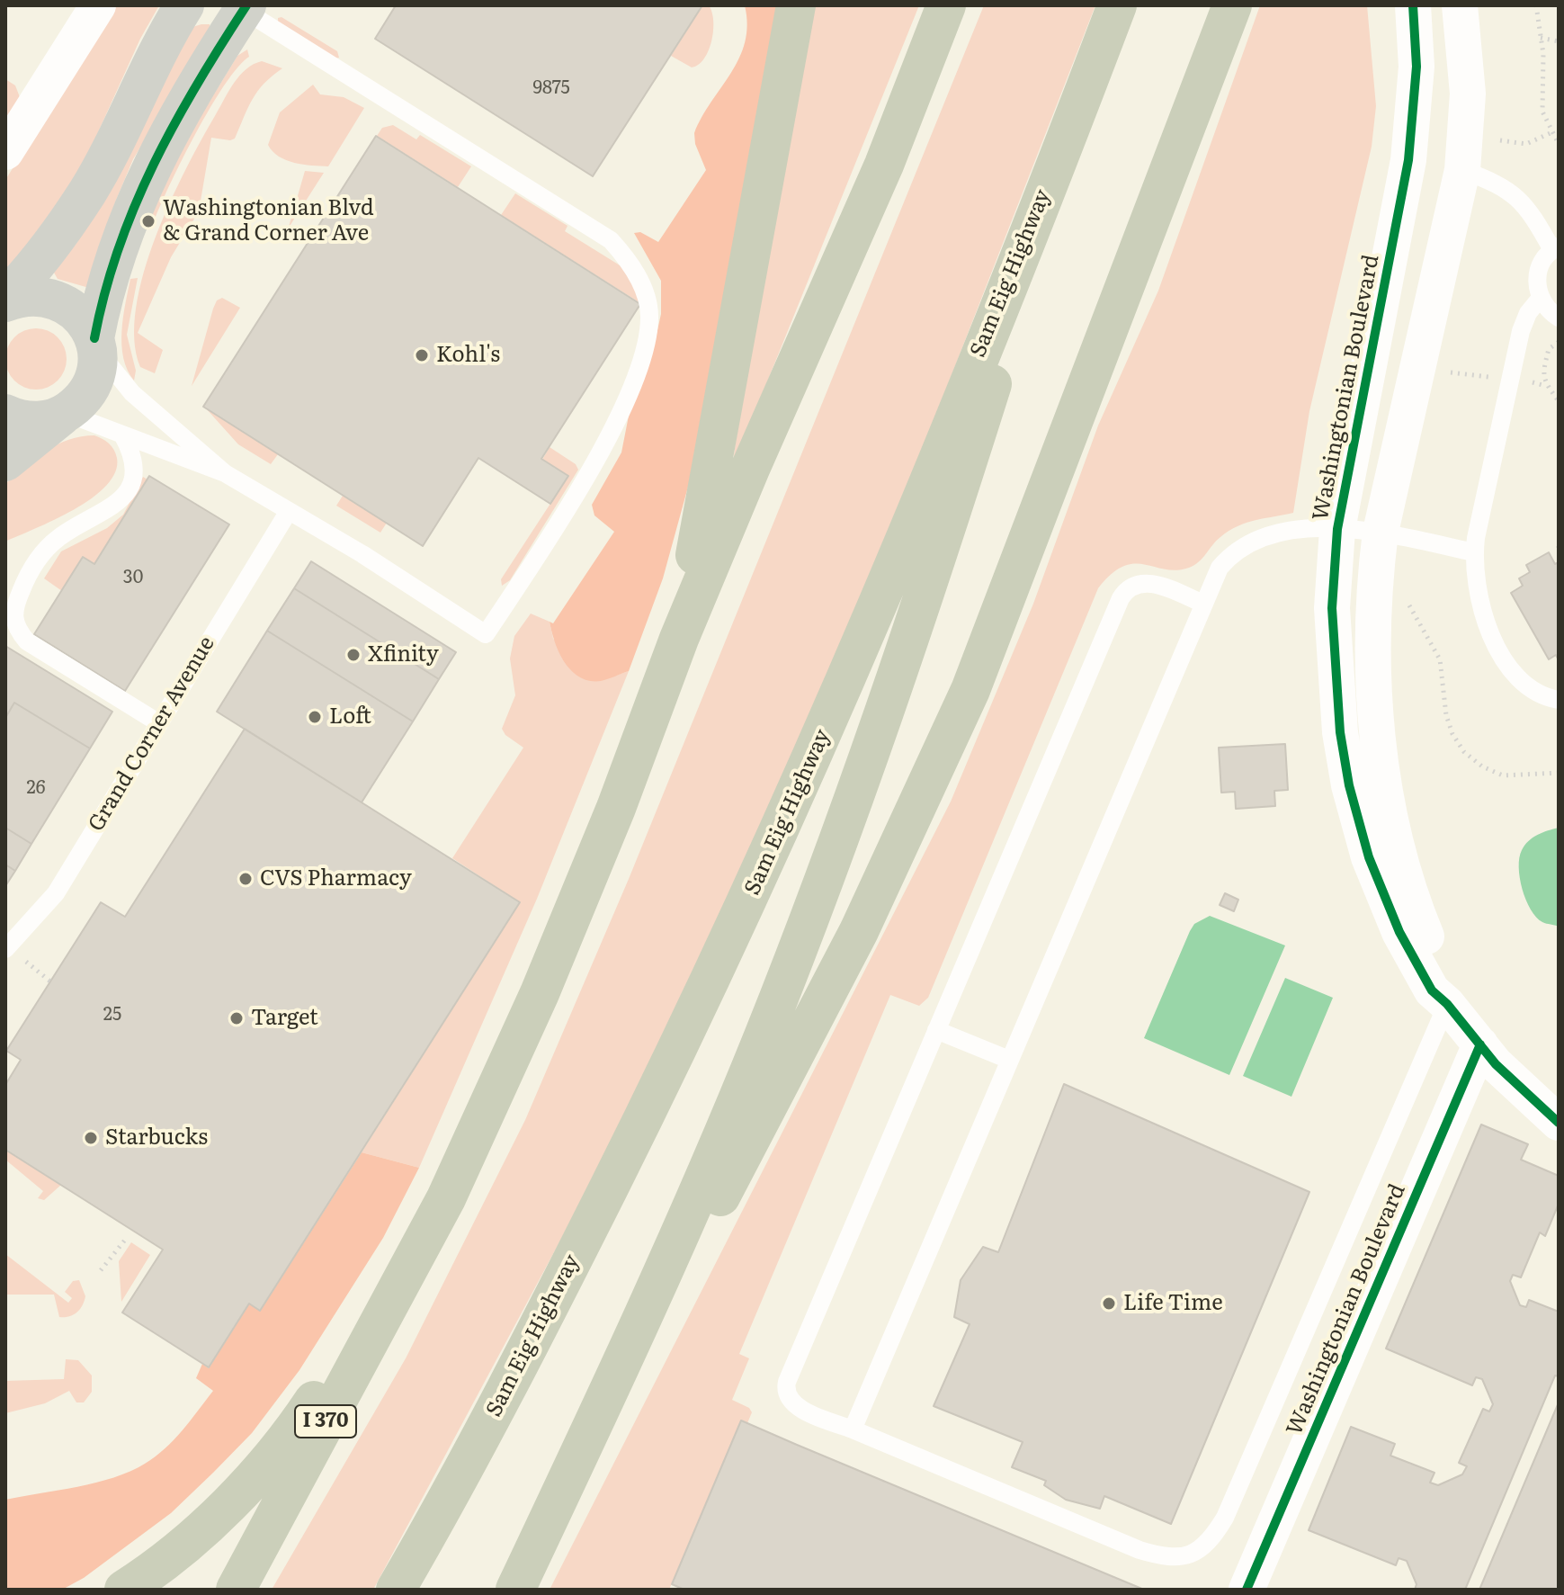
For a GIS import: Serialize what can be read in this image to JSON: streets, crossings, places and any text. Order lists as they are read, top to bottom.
{
  "streets": {
    "highway": ["Sam Eig Highway", "I 370"],
    "street": ["Washingtonian Boulevard"],
    "lane": ["Grand Corner Avenue"]
  },
  "places": [
    "Washingtonian Blvd & Grand Corner Ave",
    "Kohl's",
    "Xfinity",
    "Loft",
    "CVS Pharmacy",
    "Target",
    "Starbucks",
    "Life Time"
  ],
  "house_numbers": [
    "9875",
    "30",
    "26",
    "25"
  ]
}
